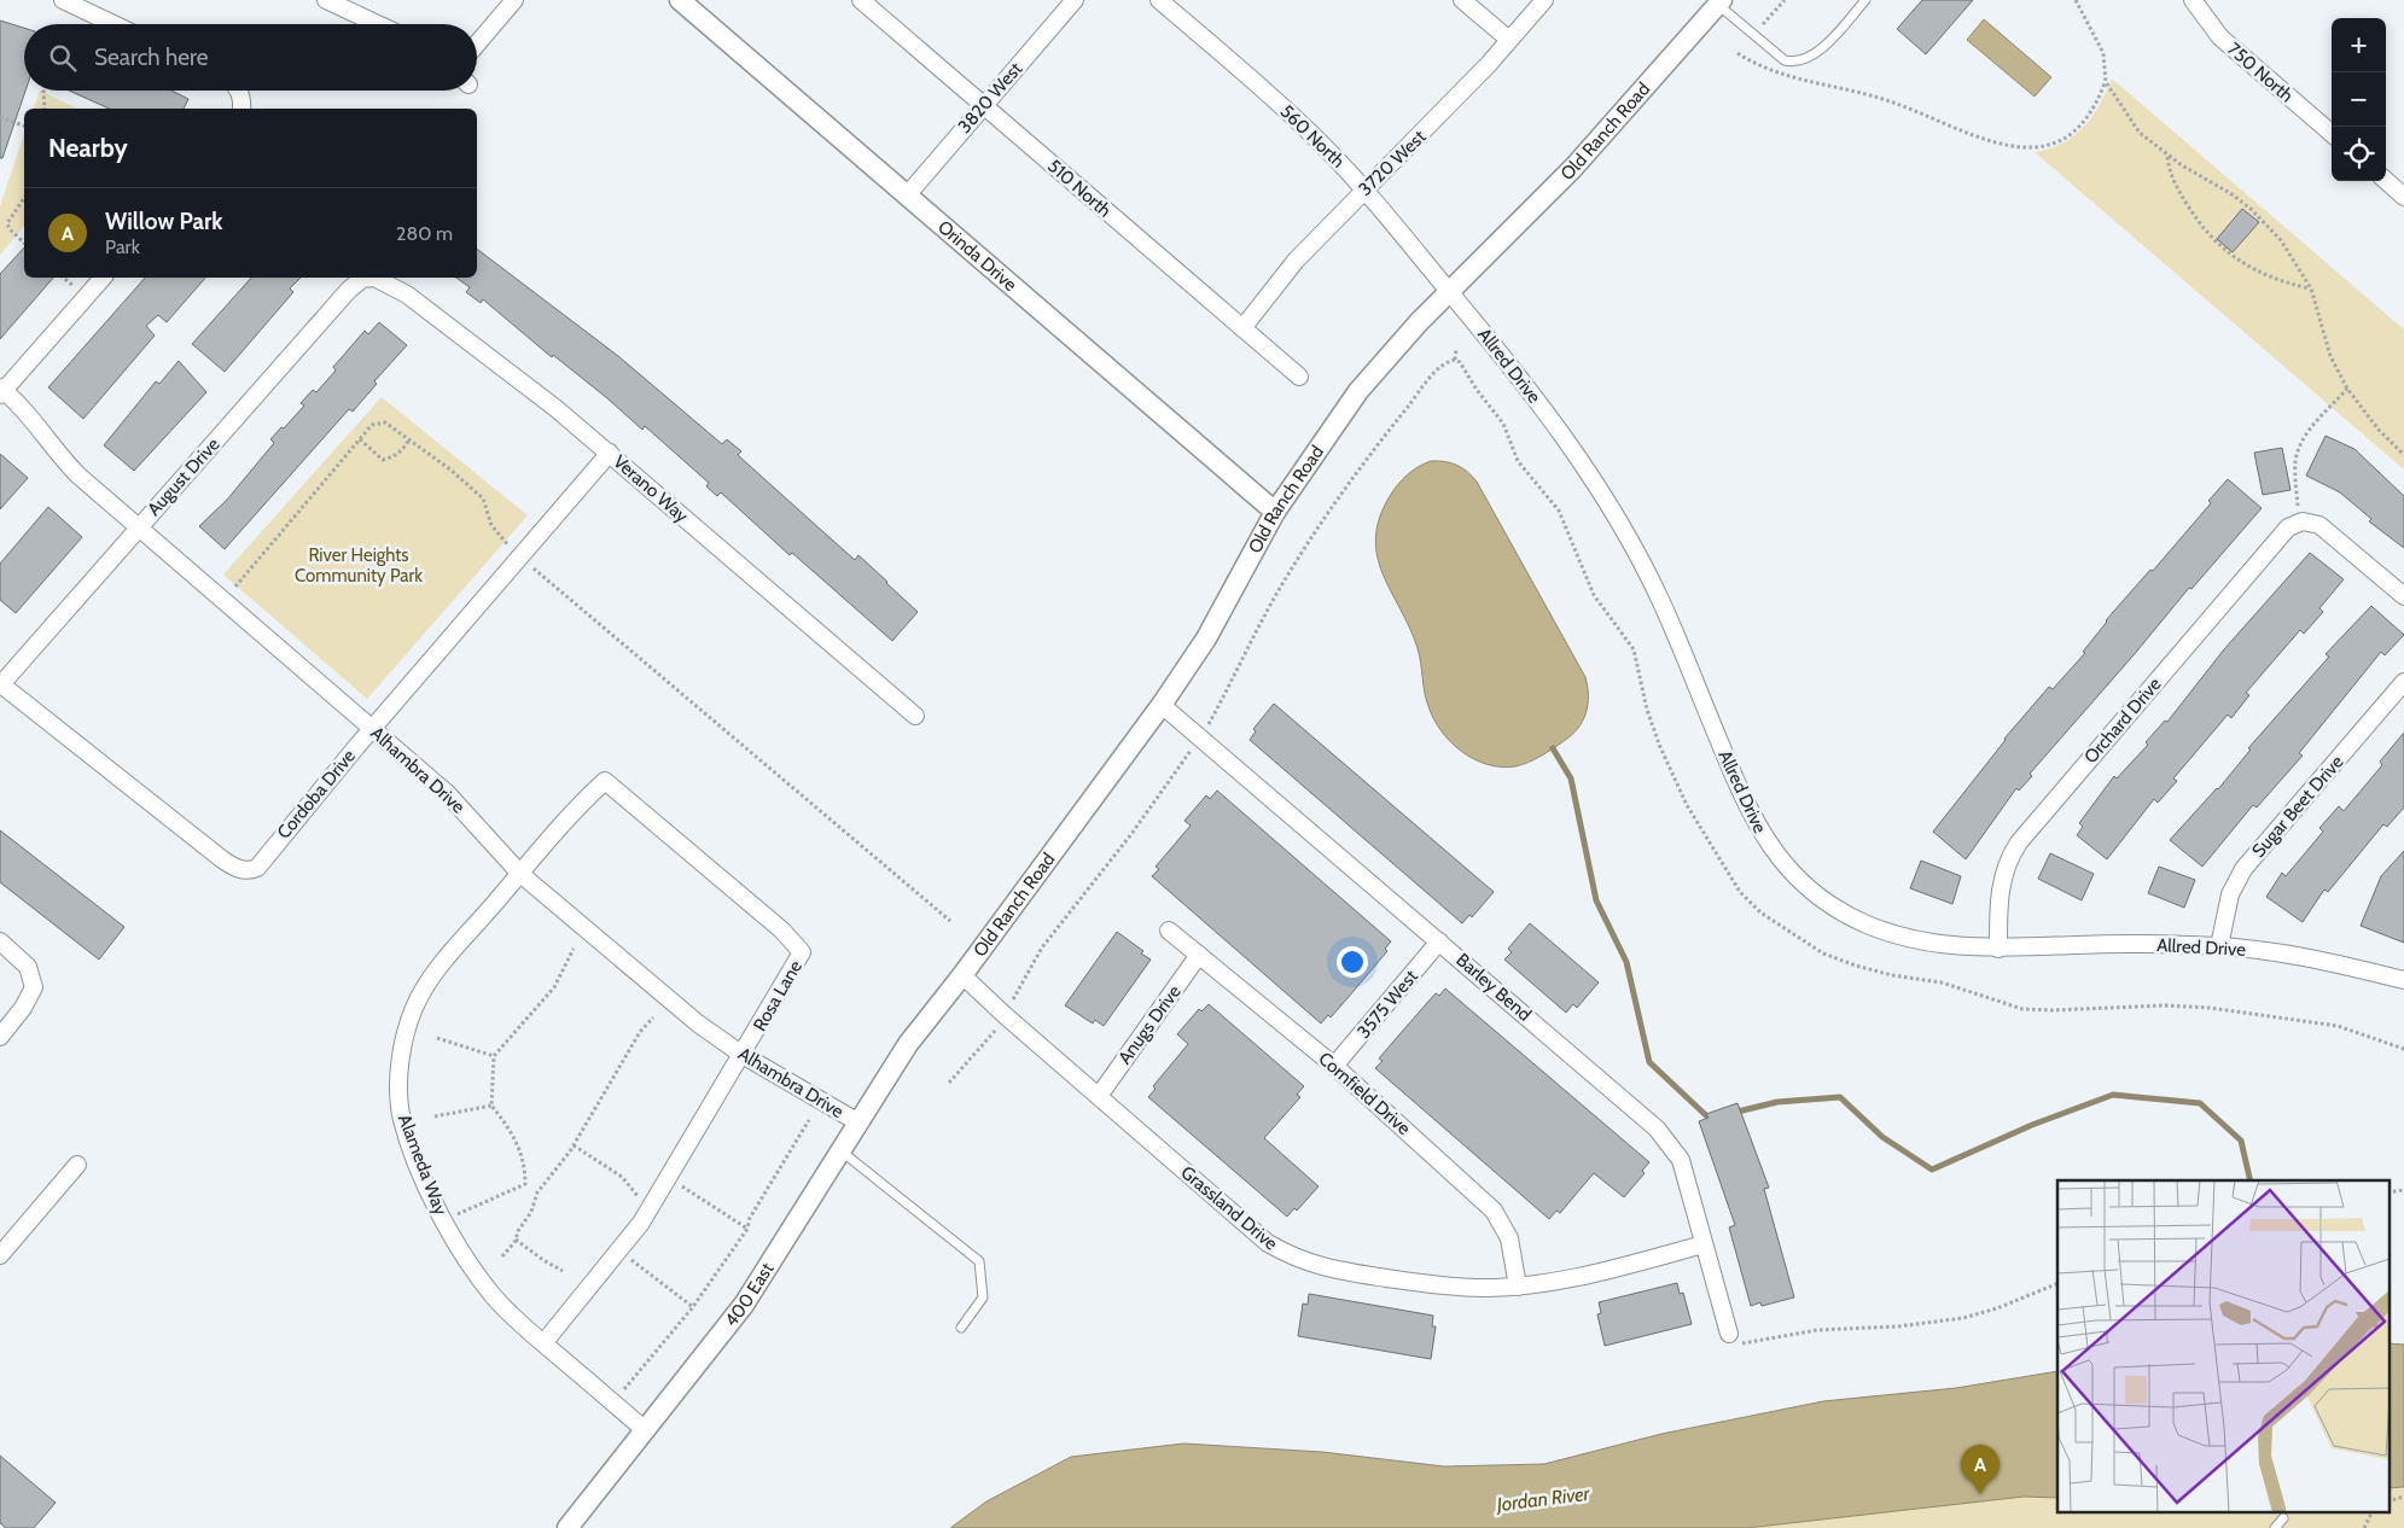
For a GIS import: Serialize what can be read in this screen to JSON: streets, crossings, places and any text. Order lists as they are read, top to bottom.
{
  "streets": {
    "street": [
      "750 North",
      "3820 West",
      "Old Ranch Road",
      "560 North",
      "3720 West",
      "510 North",
      "Orinda Drive",
      "Allred Drive",
      "August Drive",
      "Verano Way",
      "Orchard Drive",
      "Alhambra Drive",
      "Cordoba Drive",
      "Sugar Beet Drive",
      "Barley Bend",
      "Rosa Lane",
      "3575 West",
      "Anugs Drive",
      "Cornfield Drive",
      "Alameda Way",
      "Grassland Drive",
      "400 East"
    ]
  },
  "crossings": [
    ["3820 West", "510 North"],
    ["3820 West", "Orinda Drive"],
    ["Old Ranch Road", "560 North"],
    ["Old Ranch Road", "Orinda Drive"],
    ["Old Ranch Road", "Allred Drive"],
    ["Old Ranch Road", "Barley Bend"],
    ["Old Ranch Road", "Grassland Drive"],
    ["Old Ranch Road", "400 East"],
    ["560 North", "3720 West"],
    ["560 North", "Allred Drive"],
    ["3720 West", "510 North"],
    ["Allred Drive", "Orchard Drive"],
    ["Allred Drive", "Sugar Beet Drive"],
    ["August Drive", "Verano Way"],
    ["August Drive", "Alhambra Drive"],
    ["August Drive", "Cordoba Drive"],
    ["Verano Way", "Cordoba Drive"],
    ["Alhambra Drive", "Cordoba Drive"],
    ["Alhambra Drive", "Rosa Lane"],
    ["Alhambra Drive", "Alameda Way"],
    ["Alhambra Drive", "400 East"],
    ["Barley Bend", "3575 West"],
    ["Barley Bend", "Grassland Drive"],
    ["Rosa Lane", "Alameda Way"],
    ["3575 West", "Cornfield Drive"],
    ["Anugs Drive", "Cornfield Drive"],
    ["Anugs Drive", "Grassland Drive"],
    ["Cornfield Drive", "Grassland Drive"],
    ["Alameda Way", "400 East"]
  ],
  "water": ["Jordan River"],
  "parks": ["River Heights Community Park"],
  "page": {
    "map_buttons": ["+", "−"],
    "search": "Search here",
    "heading": "Nearby",
    "list": [
      {
        "mark": "A",
        "name": "Willow Park",
        "note": "Park",
        "value": "280 m"
      }
    ],
    "pins": "A"
  }
}
